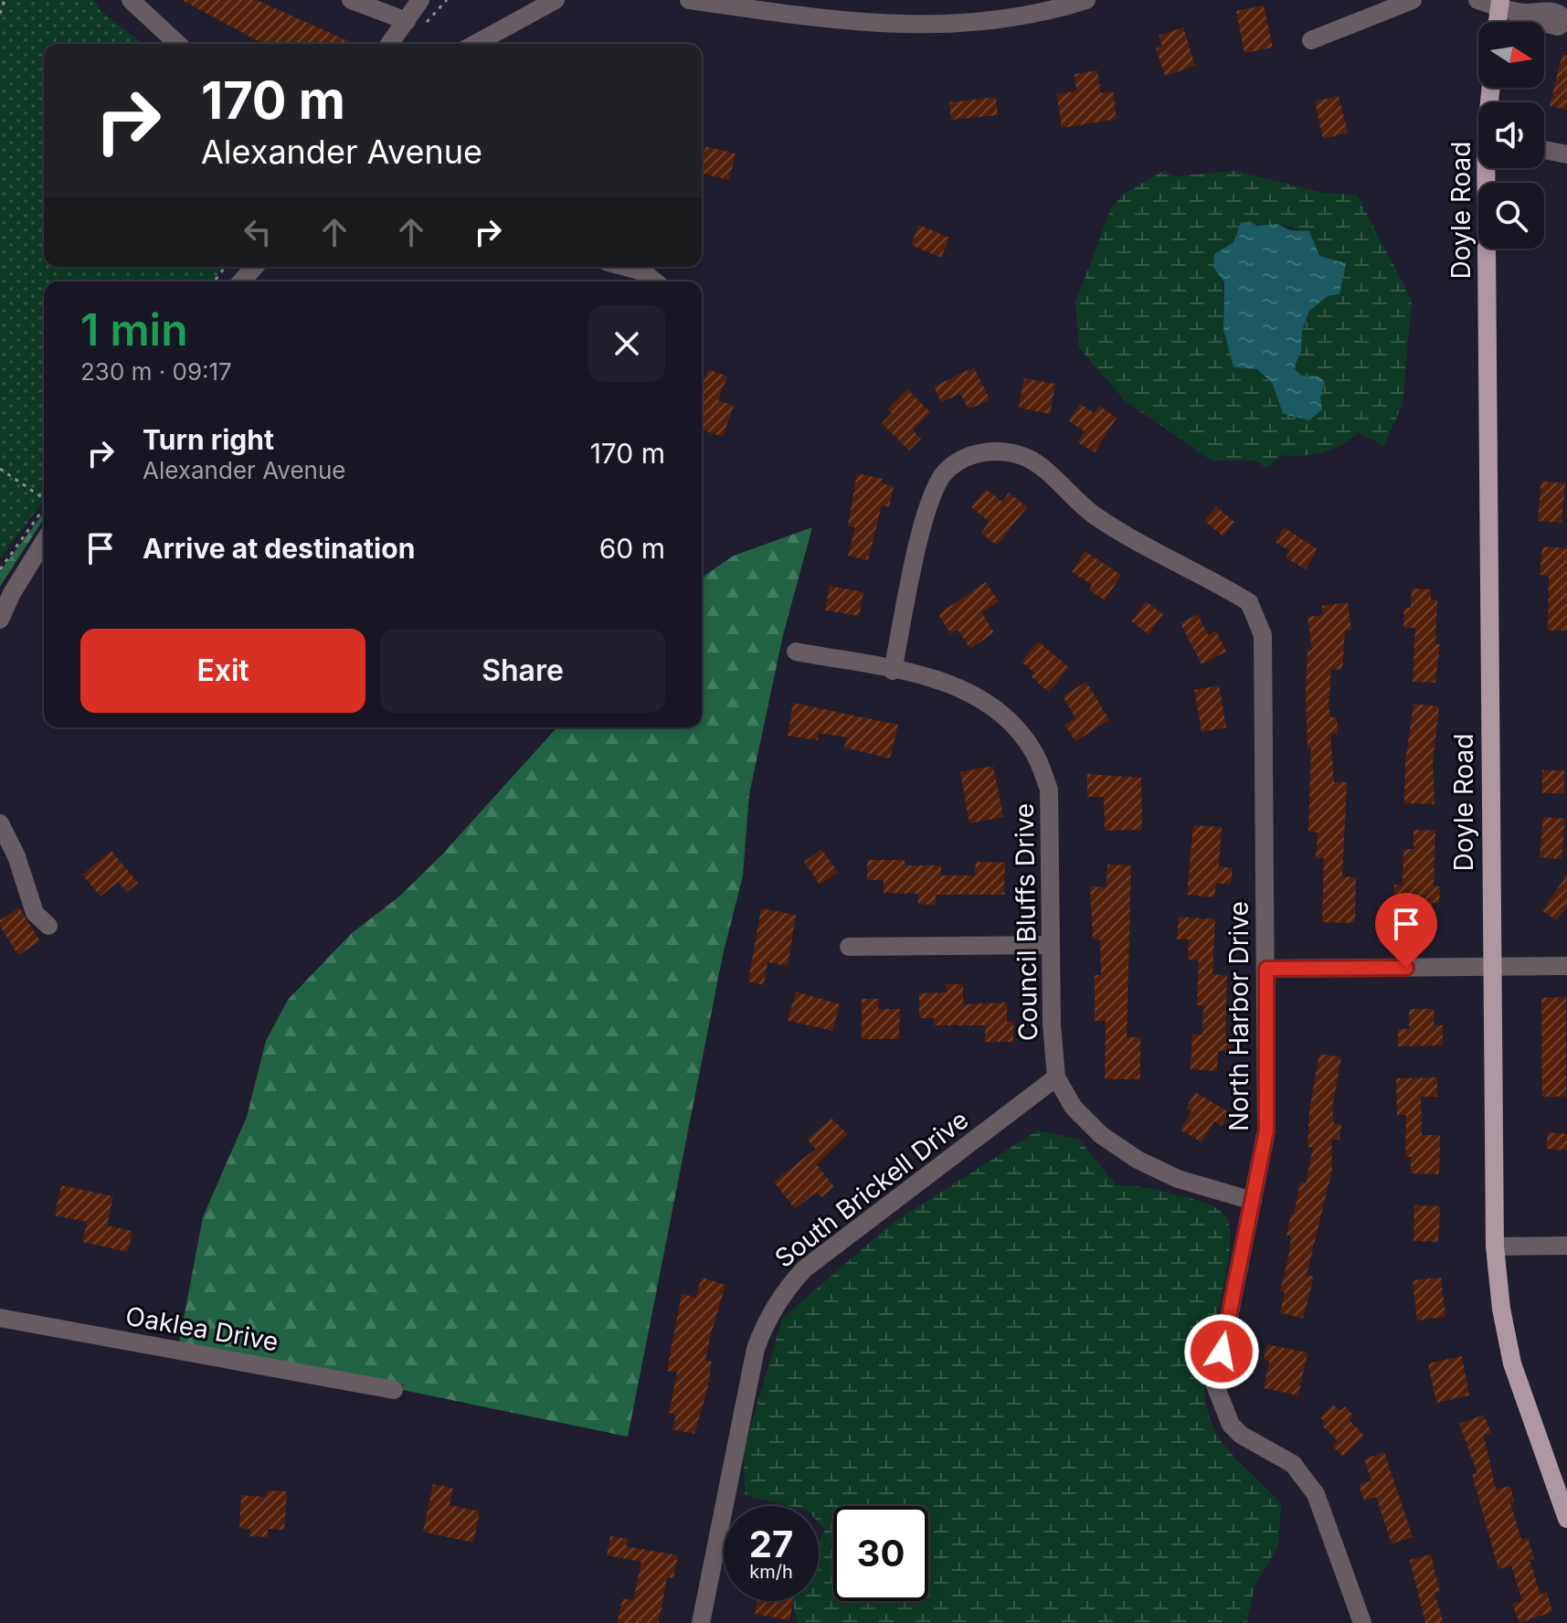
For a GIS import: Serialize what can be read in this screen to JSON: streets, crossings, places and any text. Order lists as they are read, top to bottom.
{
  "streets": {
    "main road": ["Doyle Road"],
    "street": [
      "Council Bluffs Drive",
      "North Harbor Drive",
      "South Brickell Drive",
      "Oaklea Drive"
    ]
  },
  "crossings": [
    ["Council Bluffs Drive", "North Harbor Drive"],
    ["Council Bluffs Drive", "South Brickell Drive"]
  ],
  "north": "right",
  "page": {
    "turn": ["170 m", "Alexander Avenue"],
    "heading": ["1 min", "230 m · 09:17"],
    "list": [
      {
        "name": "Turn right",
        "note": "Alexander Avenue",
        "value": "170 m"
      },
      {
        "name": "Arrive at destination",
        "value": "60 m"
      }
    ],
    "buttons": ["Exit", "Share"],
    "speed": "27 km/h",
    "limit": "30"
  }
}
